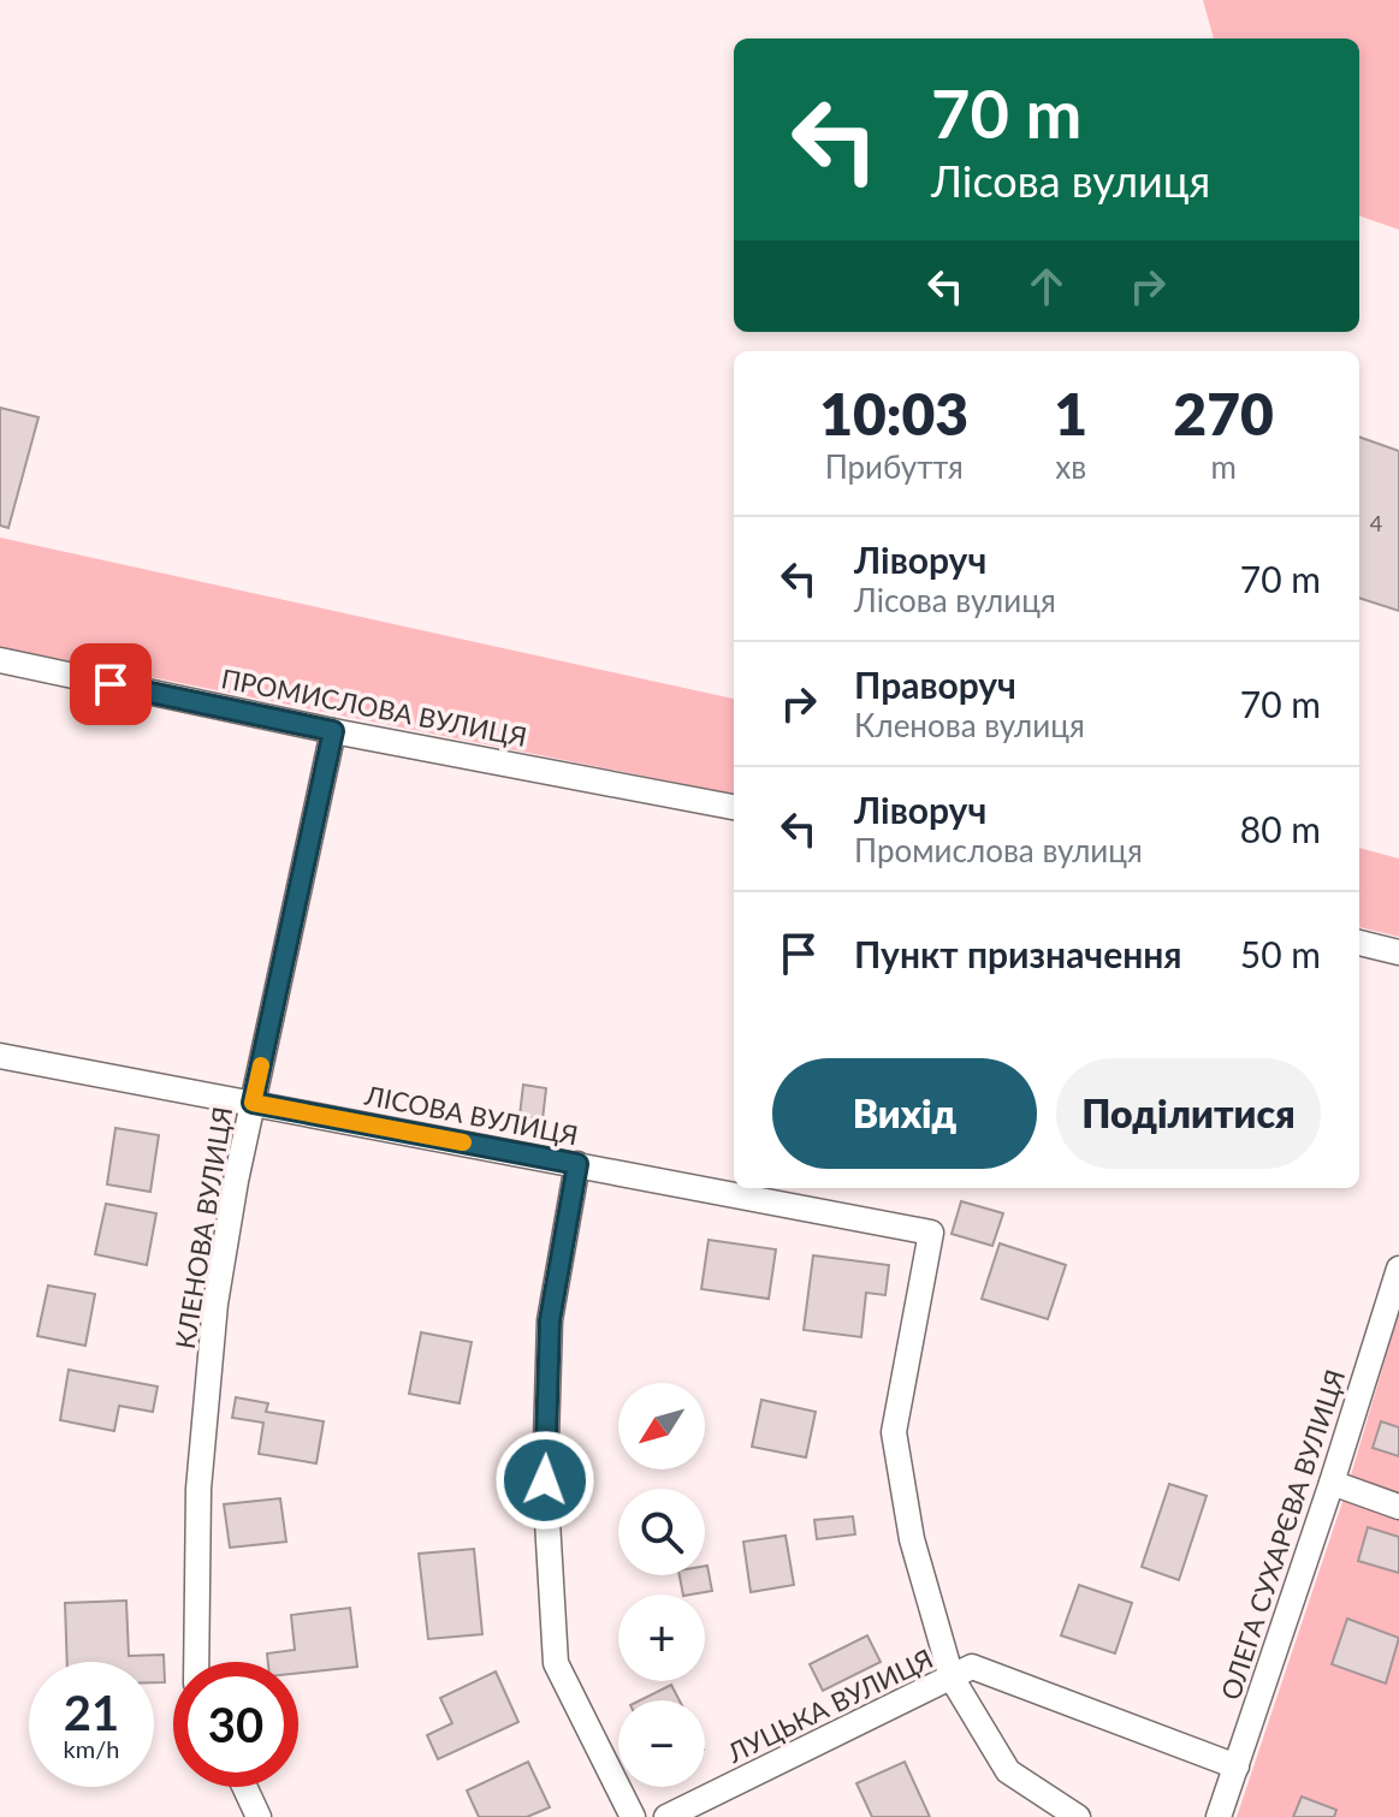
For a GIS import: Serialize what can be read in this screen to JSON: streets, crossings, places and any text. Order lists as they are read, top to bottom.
{
  "streets": {
    "street": [
      "ПРОМИСЛОВА ВУЛИЦЯ",
      "ЛІСОВА ВУЛИЦЯ",
      "КЛЕНОВА ВУЛИЦЯ",
      "ОЛЕГА СУХАРЄВА ВУЛИЦЯ",
      "ЛУЦЬКА ВУЛИЦЯ"
    ]
  },
  "crossings": [
    ["ПРОМИСЛОВА ВУЛИЦЯ", "КЛЕНОВА ВУЛИЦЯ"],
    ["ЛІСОВА ВУЛИЦЯ", "КЛЕНОВА ВУЛИЦЯ"],
    ["ЛІСОВА ВУЛИЦЯ", "ЛУЦЬКА ВУЛИЦЯ"],
    ["ОЛЕГА СУХАРЄВА ВУЛИЦЯ", "ЛУЦЬКА ВУЛИЦЯ"]
  ],
  "house_numbers": ["4"],
  "north": "bottom left",
  "page": {
    "turn": ["70 m", "Лісова вулиця"],
    "eta": [
      "10:03",
      "Прибуття",
      "1",
      "хв",
      "270",
      "m"
    ],
    "list": [
      {
        "name": "Ліворуч",
        "note": "Лісова вулиця",
        "value": "70 m"
      },
      {
        "name": "Праворуч",
        "note": "Кленова вулиця",
        "value": "70 m"
      },
      {
        "name": "Ліворуч",
        "note": "Промислова вулиця",
        "value": "80 m"
      },
      {
        "name": "Пункт призначення",
        "value": "50 m"
      }
    ],
    "buttons": ["Вихід", "Поділитися"],
    "map_buttons": ["+", "−"],
    "speed": "21 km/h",
    "limit": "30"
  }
}
